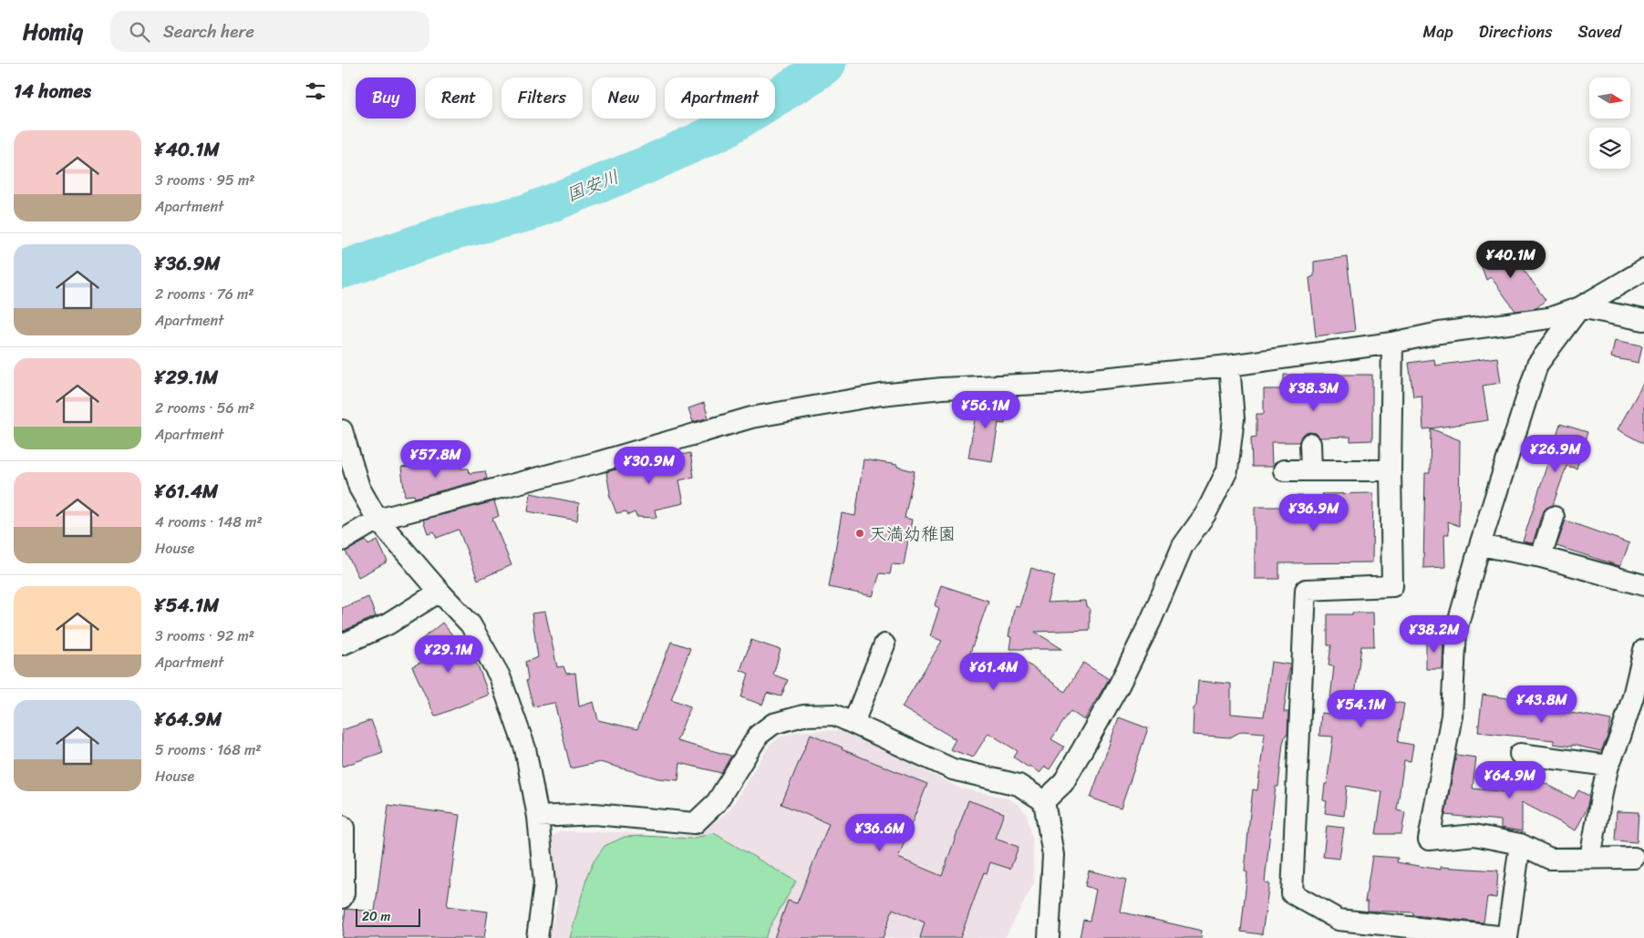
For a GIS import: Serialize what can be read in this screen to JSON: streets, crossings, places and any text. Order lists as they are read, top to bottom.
{
  "water": ["国安川"],
  "places": ["天満幼稚園"],
  "scale_bar": "20 m",
  "north": "right",
  "page": {
    "header": "Homiq",
    "search": "Search here",
    "nav": ["Map", "Directions", "Saved"],
    "heading": "14 homes",
    "chip": [
      "Buy",
      "Rent",
      "Filters",
      "New",
      "Apartment"
    ],
    "list": [
      {
        "name": "¥40.1M",
        "note": "3 rooms · 95 m² · Apartment"
      },
      {
        "name": "¥36.9M",
        "note": "2 rooms · 76 m² · Apartment"
      },
      {
        "name": "¥29.1M",
        "note": "2 rooms · 56 m² · Apartment"
      },
      {
        "name": "¥61.4M",
        "note": "4 rooms · 148 m² · House"
      },
      {
        "name": "¥54.1M",
        "note": "3 rooms · 92 m² · Apartment"
      },
      {
        "name": "¥64.9M",
        "note": "5 rooms · 168 m² · House"
      }
    ],
    "price": [
      "¥40.1M",
      "¥38.3M",
      "¥56.1M",
      "¥26.9M",
      "¥57.8M",
      "¥30.9M",
      "¥36.9M",
      "¥38.2M",
      "¥29.1M",
      "¥61.4M",
      "¥43.8M",
      "¥54.1M",
      "¥64.9M",
      "¥36.6M"
    ],
    "scale": "20 m"
  }
}
